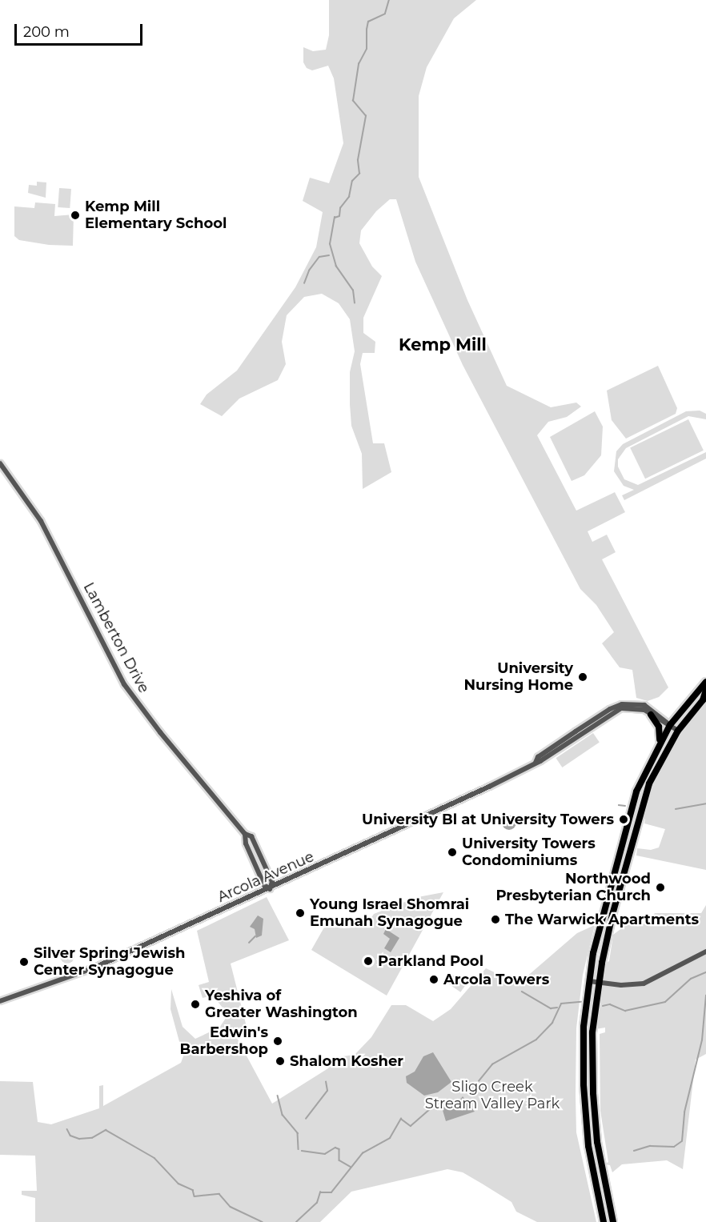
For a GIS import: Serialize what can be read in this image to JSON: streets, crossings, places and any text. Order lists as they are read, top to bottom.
{
  "streets": {
    "street": ["Lamberton Drive", "Arcola Avenue"]
  },
  "crossings": [
    ["Lamberton Drive", "Arcola Avenue"]
  ],
  "districts": ["Kemp Mill"],
  "parks": ["Sligo Creek Stream Valley Park"],
  "places": [
    "Kemp Mill Elementary School",
    "University Nursing Home",
    "University Bl at University Towers",
    "University Towers Condominiums",
    "Northwood Presbyterian Church",
    "Young Israel Shomrai Emunah Synagogue",
    "The Warwick Apartments",
    "Parkland Pool",
    "Silver Spring Jewish Center Synagogue",
    "Arcola Towers",
    "Yeshiva of Greater Washington",
    "Edwin's Barbershop",
    "Shalom Kosher"
  ],
  "scale_bar": "200 m"
}
